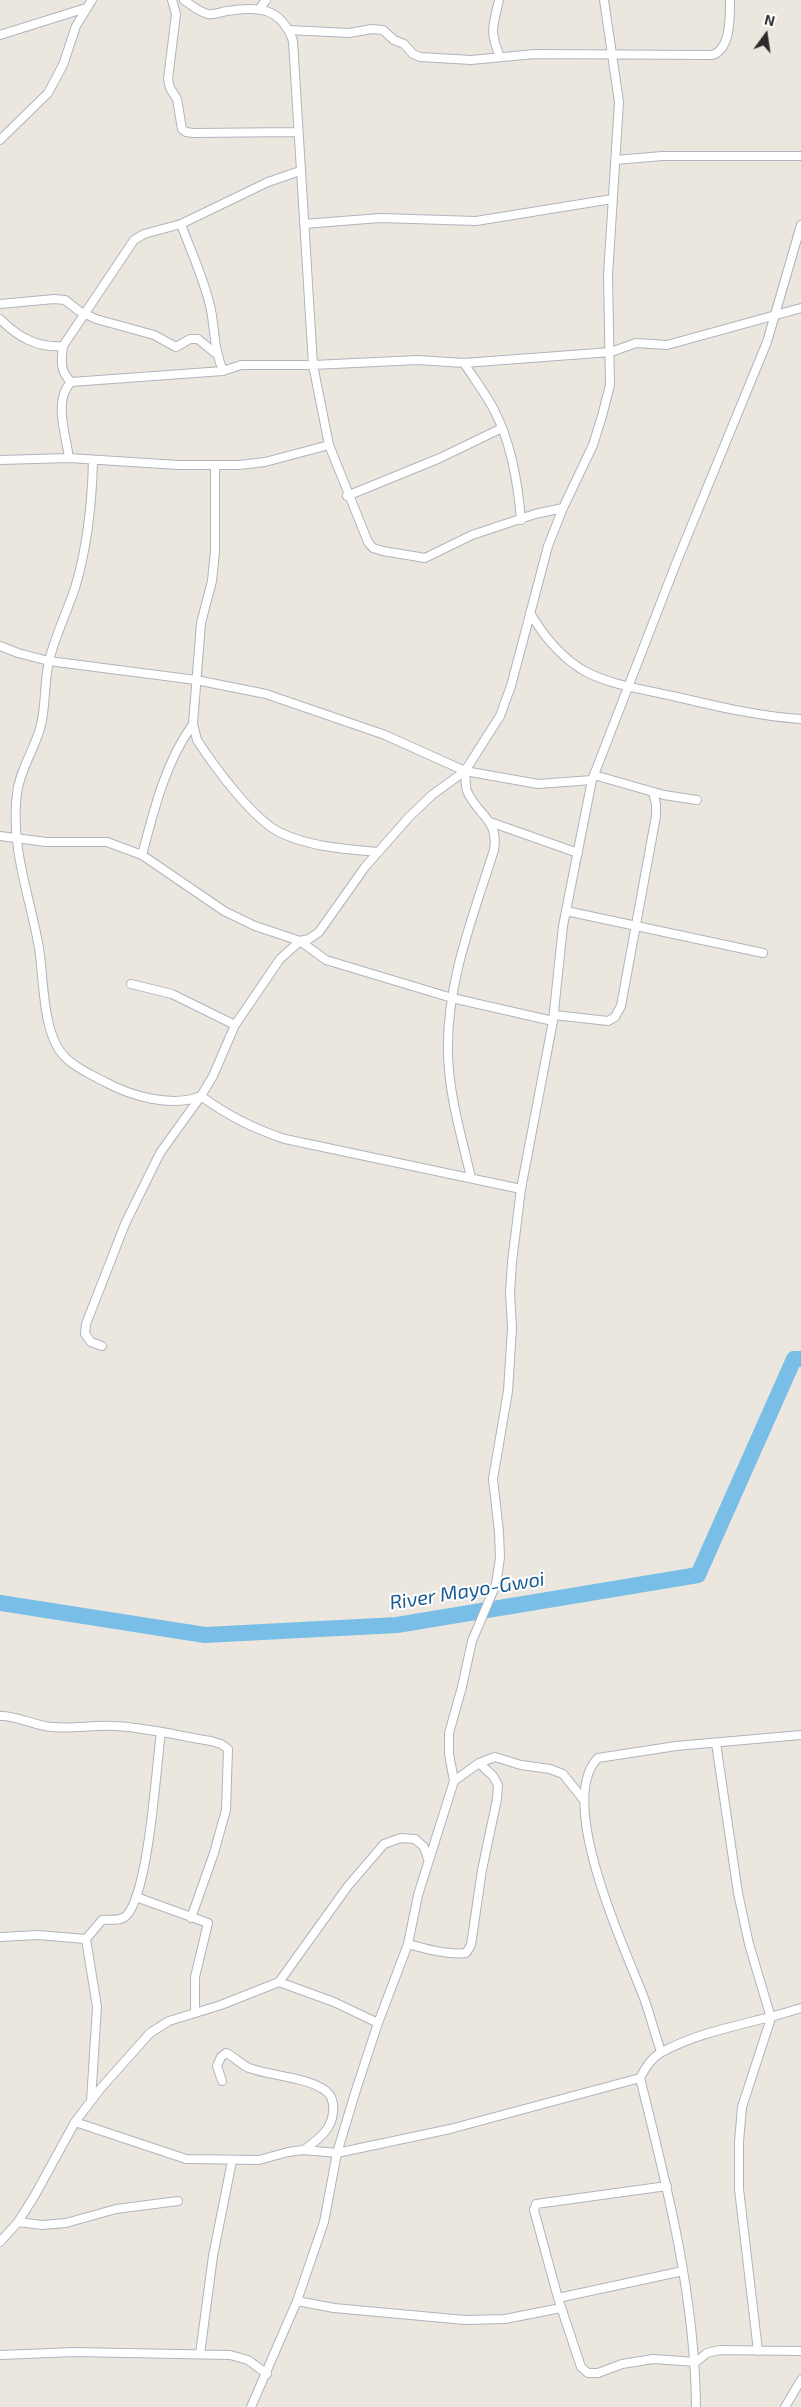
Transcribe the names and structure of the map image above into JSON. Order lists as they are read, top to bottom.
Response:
{
  "water": ["River Mayo-Gwoi"],
  "north": "top"
}
